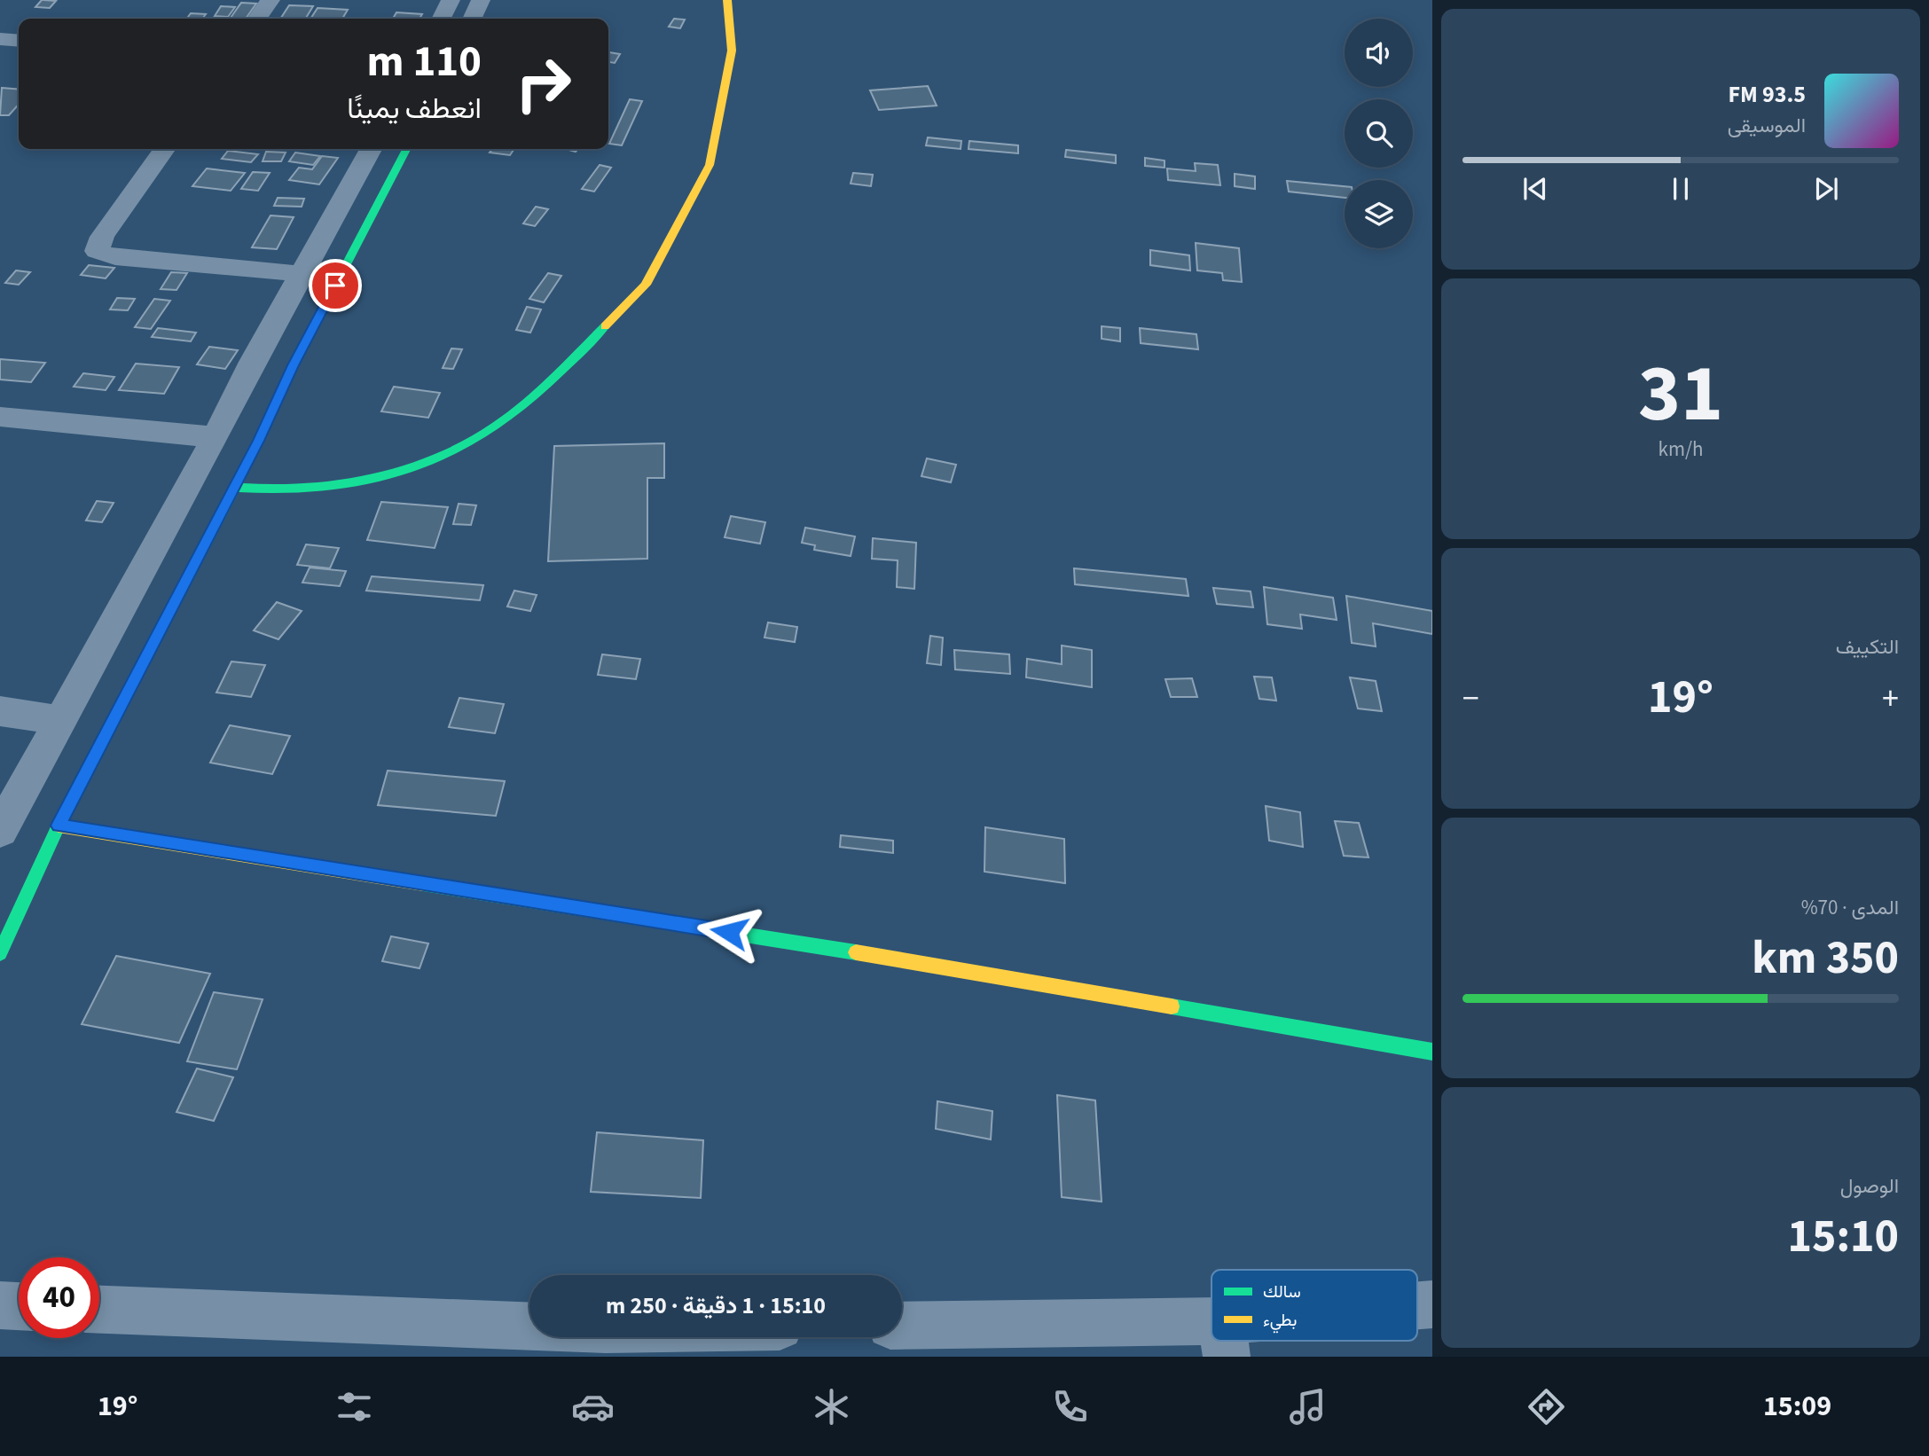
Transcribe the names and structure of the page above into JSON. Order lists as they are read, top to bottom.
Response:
{
  "legend": ["سالك", "بطيء"],
  "page": {
    "turn": ["110 m", "انعطف يمينًا"],
    "song": ["93.5 FM", "الموسيقى"],
    "tile": [
      ["31", "km/h"],
      "التكييف",
      ["المدى · 70%", "350 km"],
      ["الوصول", "15:10"]
    ],
    "heat": ["−", "19°", "+"],
    "limit": "40",
    "trip": "15:10 · 1 دقيقة · 250 m",
    "tabs": ["15:09", "19°"]
  }
}
